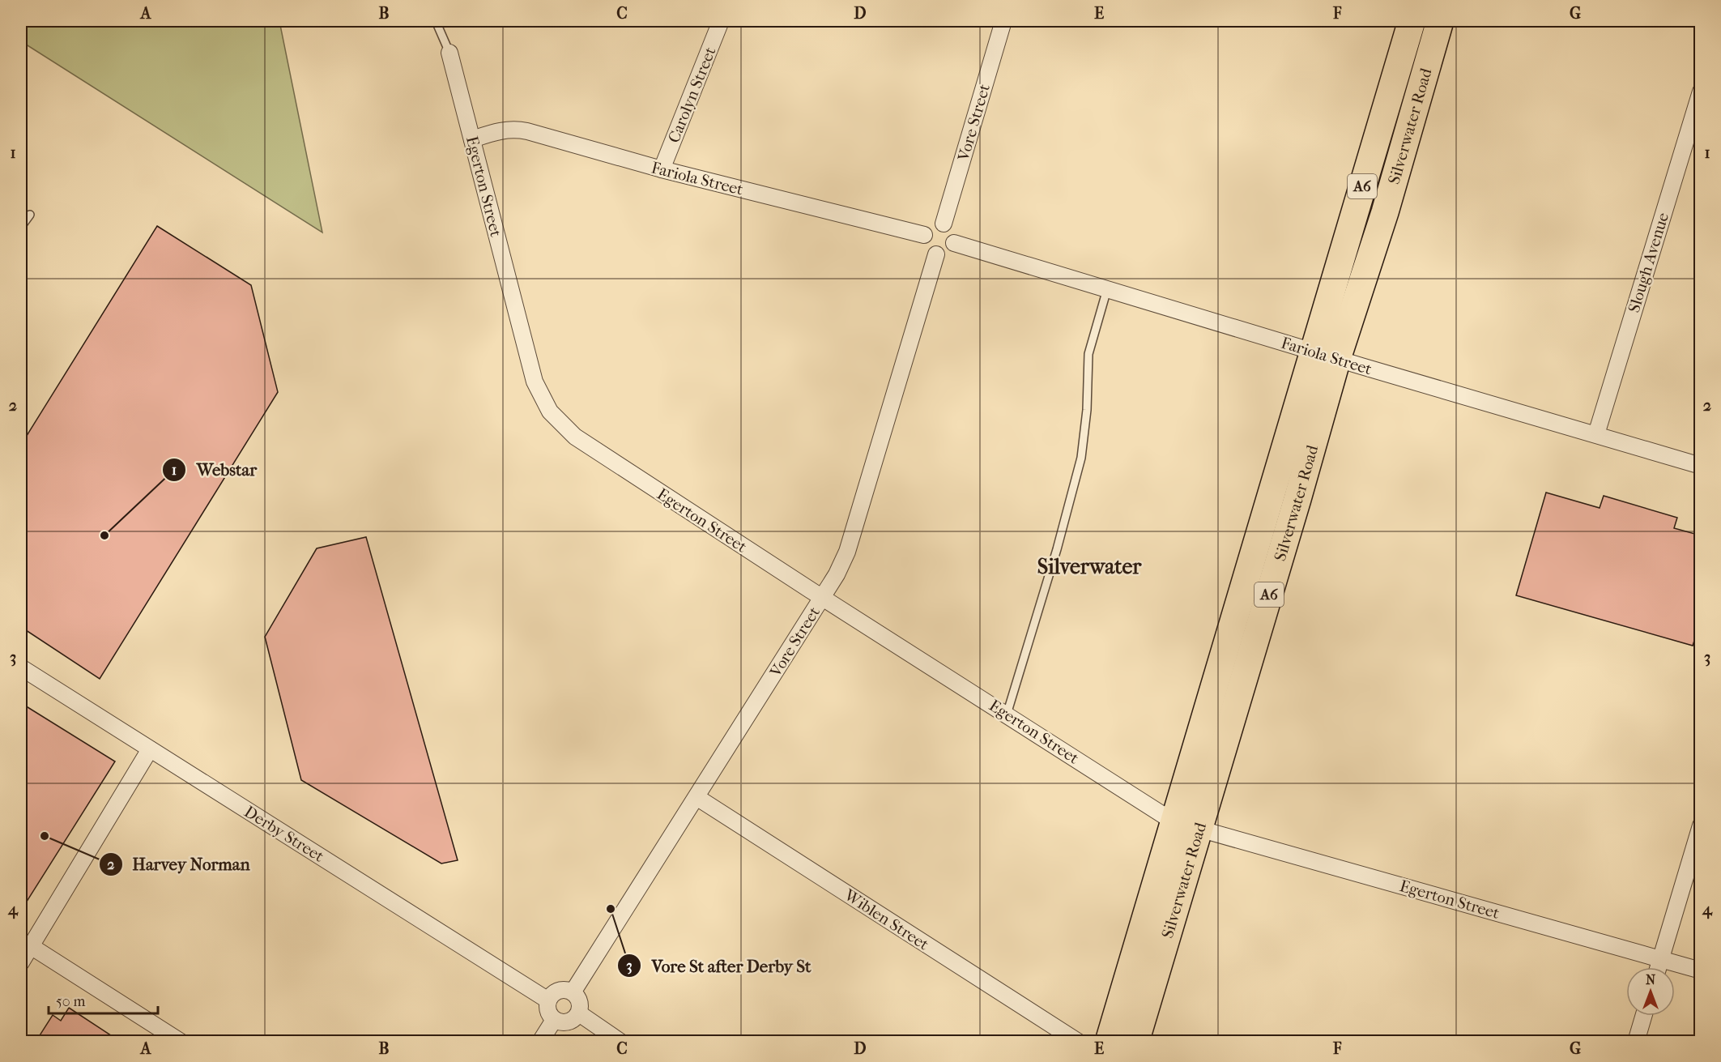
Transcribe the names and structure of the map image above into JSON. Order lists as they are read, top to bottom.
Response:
{
  "streets": {
    "highway": ["Silverwater Road", "A6"],
    "street": [
      "Carolyn Street",
      "Vore Street",
      "Fariola Street",
      "Egerton Street",
      "Slough Avenue",
      "Derby Street",
      "Wiblen Street"
    ]
  },
  "crossings": [
    ["Carolyn Street", "Fariola Street"],
    ["Vore Street", "Fariola Street"],
    ["Vore Street", "Egerton Street"],
    ["Vore Street", "Derby Street"],
    ["Vore Street", "Wiblen Street"],
    ["Silverwater Road", "Fariola Street"],
    ["Silverwater Road", "Egerton Street"],
    ["Fariola Street", "Egerton Street"],
    ["Fariola Street", "Slough Avenue"]
  ],
  "districts": ["Silverwater"],
  "places": ["Webstar", "Harvey Norman", "Vore St after Derby St"],
  "scale_bar": "50 m",
  "north": "top",
  "grid": {
    "columns": [
      "A",
      "B",
      "C",
      "D",
      "E",
      "F",
      "G"
    ],
    "rows": [
      "1",
      "2",
      "3",
      "4"
    ]
  }
}
